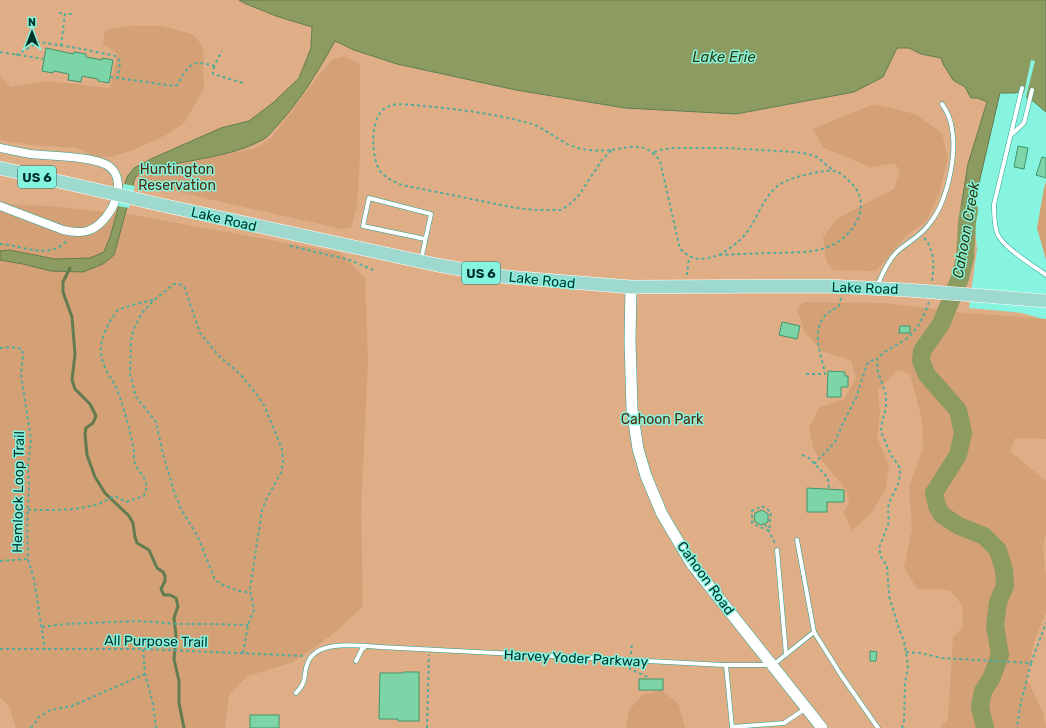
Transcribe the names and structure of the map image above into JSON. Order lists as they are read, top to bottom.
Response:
{
  "streets": {
    "main road": ["US 6", "Lake Road"],
    "street": ["Cahoon Road"],
    "lane": ["Harvey Yoder Parkway"],
    "path": ["Hemlock Loop Trail", "All Purpose Trail"]
  },
  "crossings": [
    ["Lake Road", "Cahoon Road"],
    ["Cahoon Road", "Harvey Yoder Parkway"],
    ["All Purpose Trail", "Harvey Yoder Parkway"]
  ],
  "water": ["Lake Erie", "Cahoon Creek"],
  "parks": ["Huntington Reservation", "Cahoon Park"],
  "north": "top"
}
